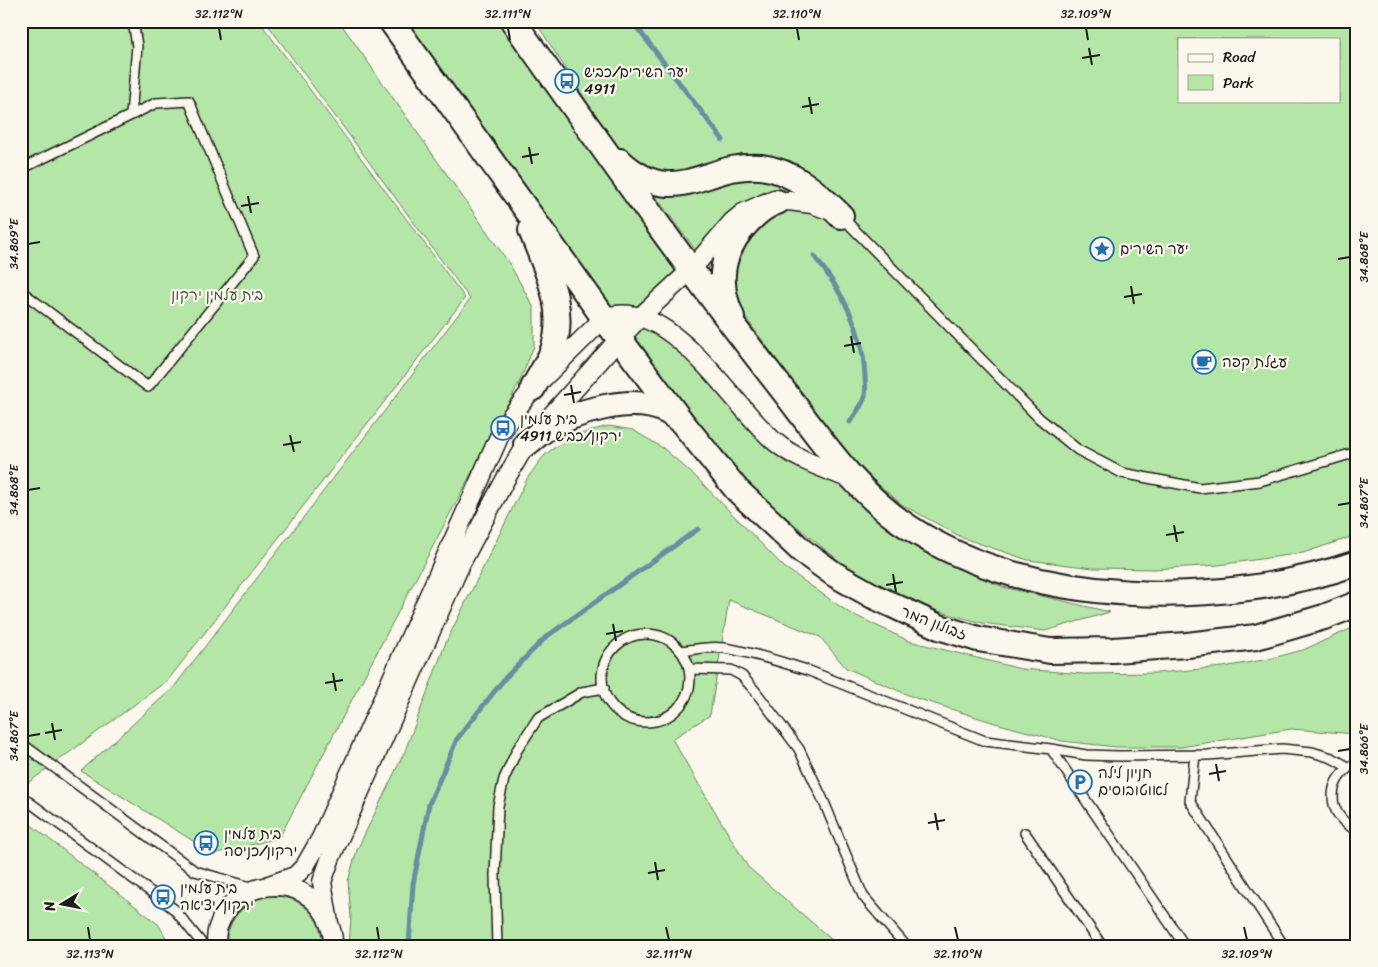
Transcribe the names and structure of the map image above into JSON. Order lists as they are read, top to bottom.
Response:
{
  "streets": {
    "main road": ["זבולון המר"]
  },
  "parks": ["בית עלמין ירקון"],
  "places": {
    "bus stop": [
      "יער השירים/כביש 4911",
      "בית עלמין ירקון/כביש 4911",
      "בית עלמין ירקון/כניסה",
      "בית עלמין ירקון/יציאה"
    ],
    "place": ["יער השירים"],
    "cafe": ["עגלת קפה"],
    "parking": ["חניון לילה לאוטובוסים"]
  },
  "legend": ["Road", "Park"],
  "north": "left",
  "coordinates": [
    "32.112°N",
    "32.111°N",
    "32.110°N",
    "32.109°N",
    "34.869°E",
    "34.868°E",
    "34.867°E",
    "34.866°E",
    "32.113°N"
  ]
}
